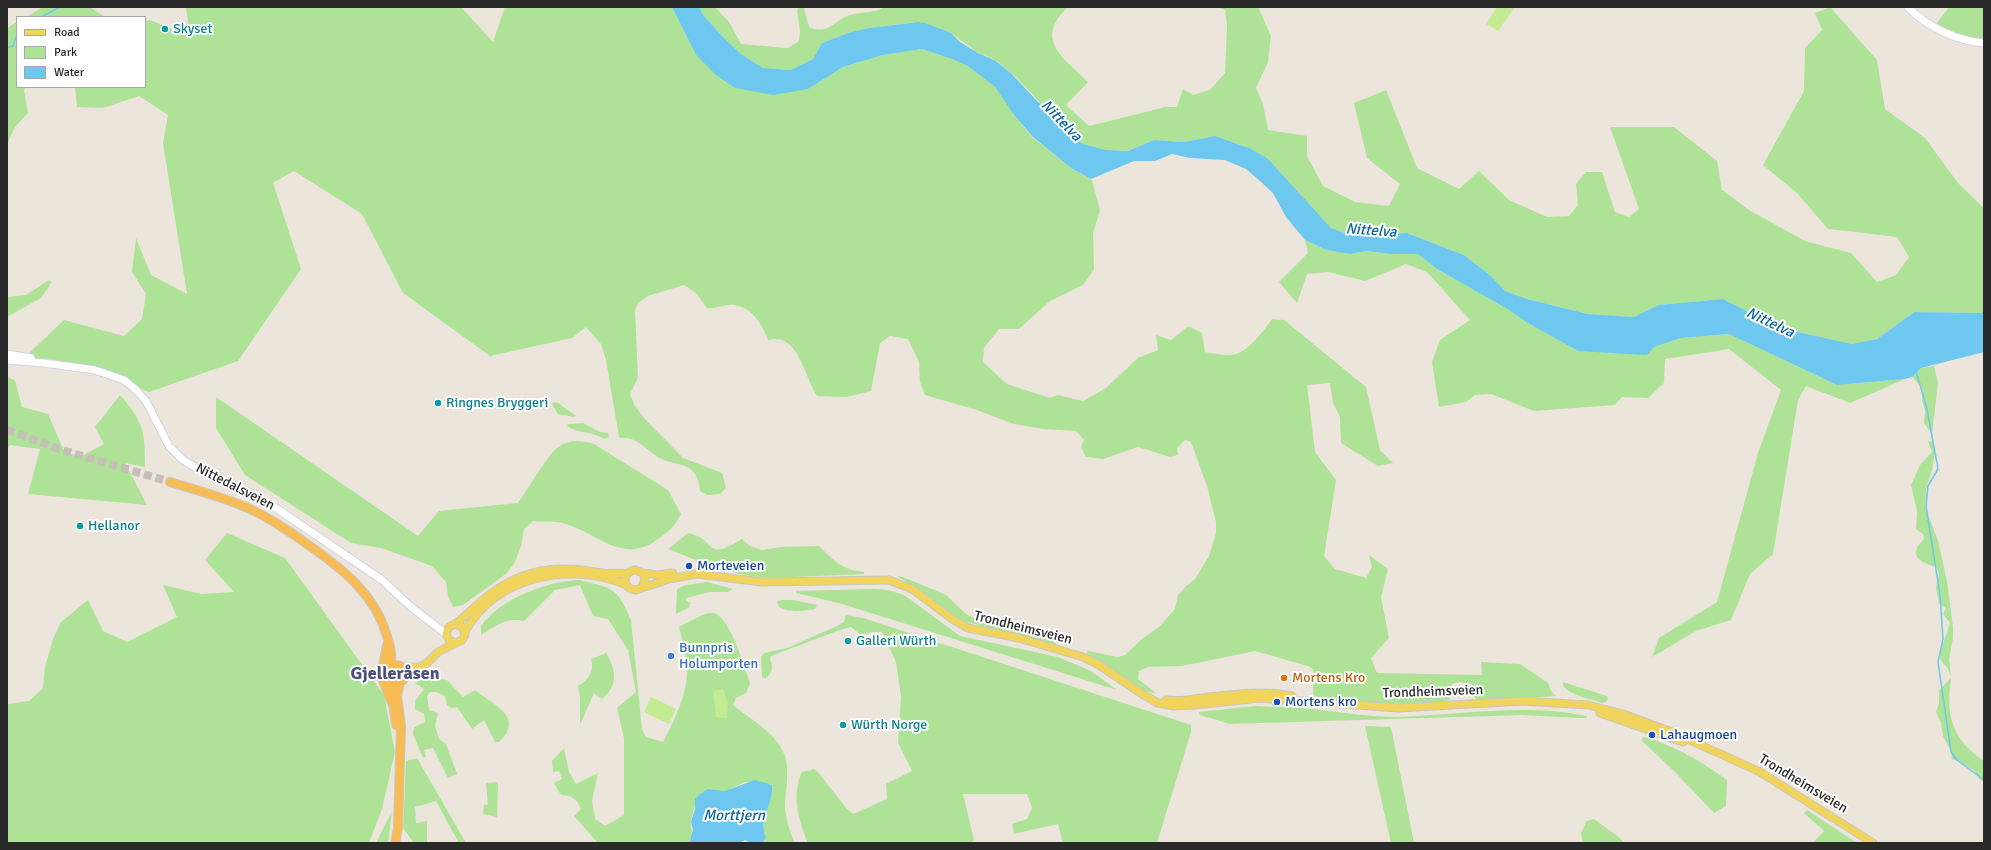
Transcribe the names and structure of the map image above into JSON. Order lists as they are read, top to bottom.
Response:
{
  "streets": {
    "main road": ["Nittedalsveien", "Trondheimsveien"]
  },
  "districts": ["Gjelleråsen"],
  "water": ["Nittelva", "Morttjern"],
  "places": [
    "Skyset",
    "Ringnes Bryggeri",
    "Hellanor",
    "Morteveien",
    "Galleri Würth",
    "Bunnpris Holumporten",
    "Mortens Kro",
    "Mortens kro",
    "Würth Norge",
    "Lahaugmoen"
  ],
  "legend": ["Road", "Park", "Water"]
}
